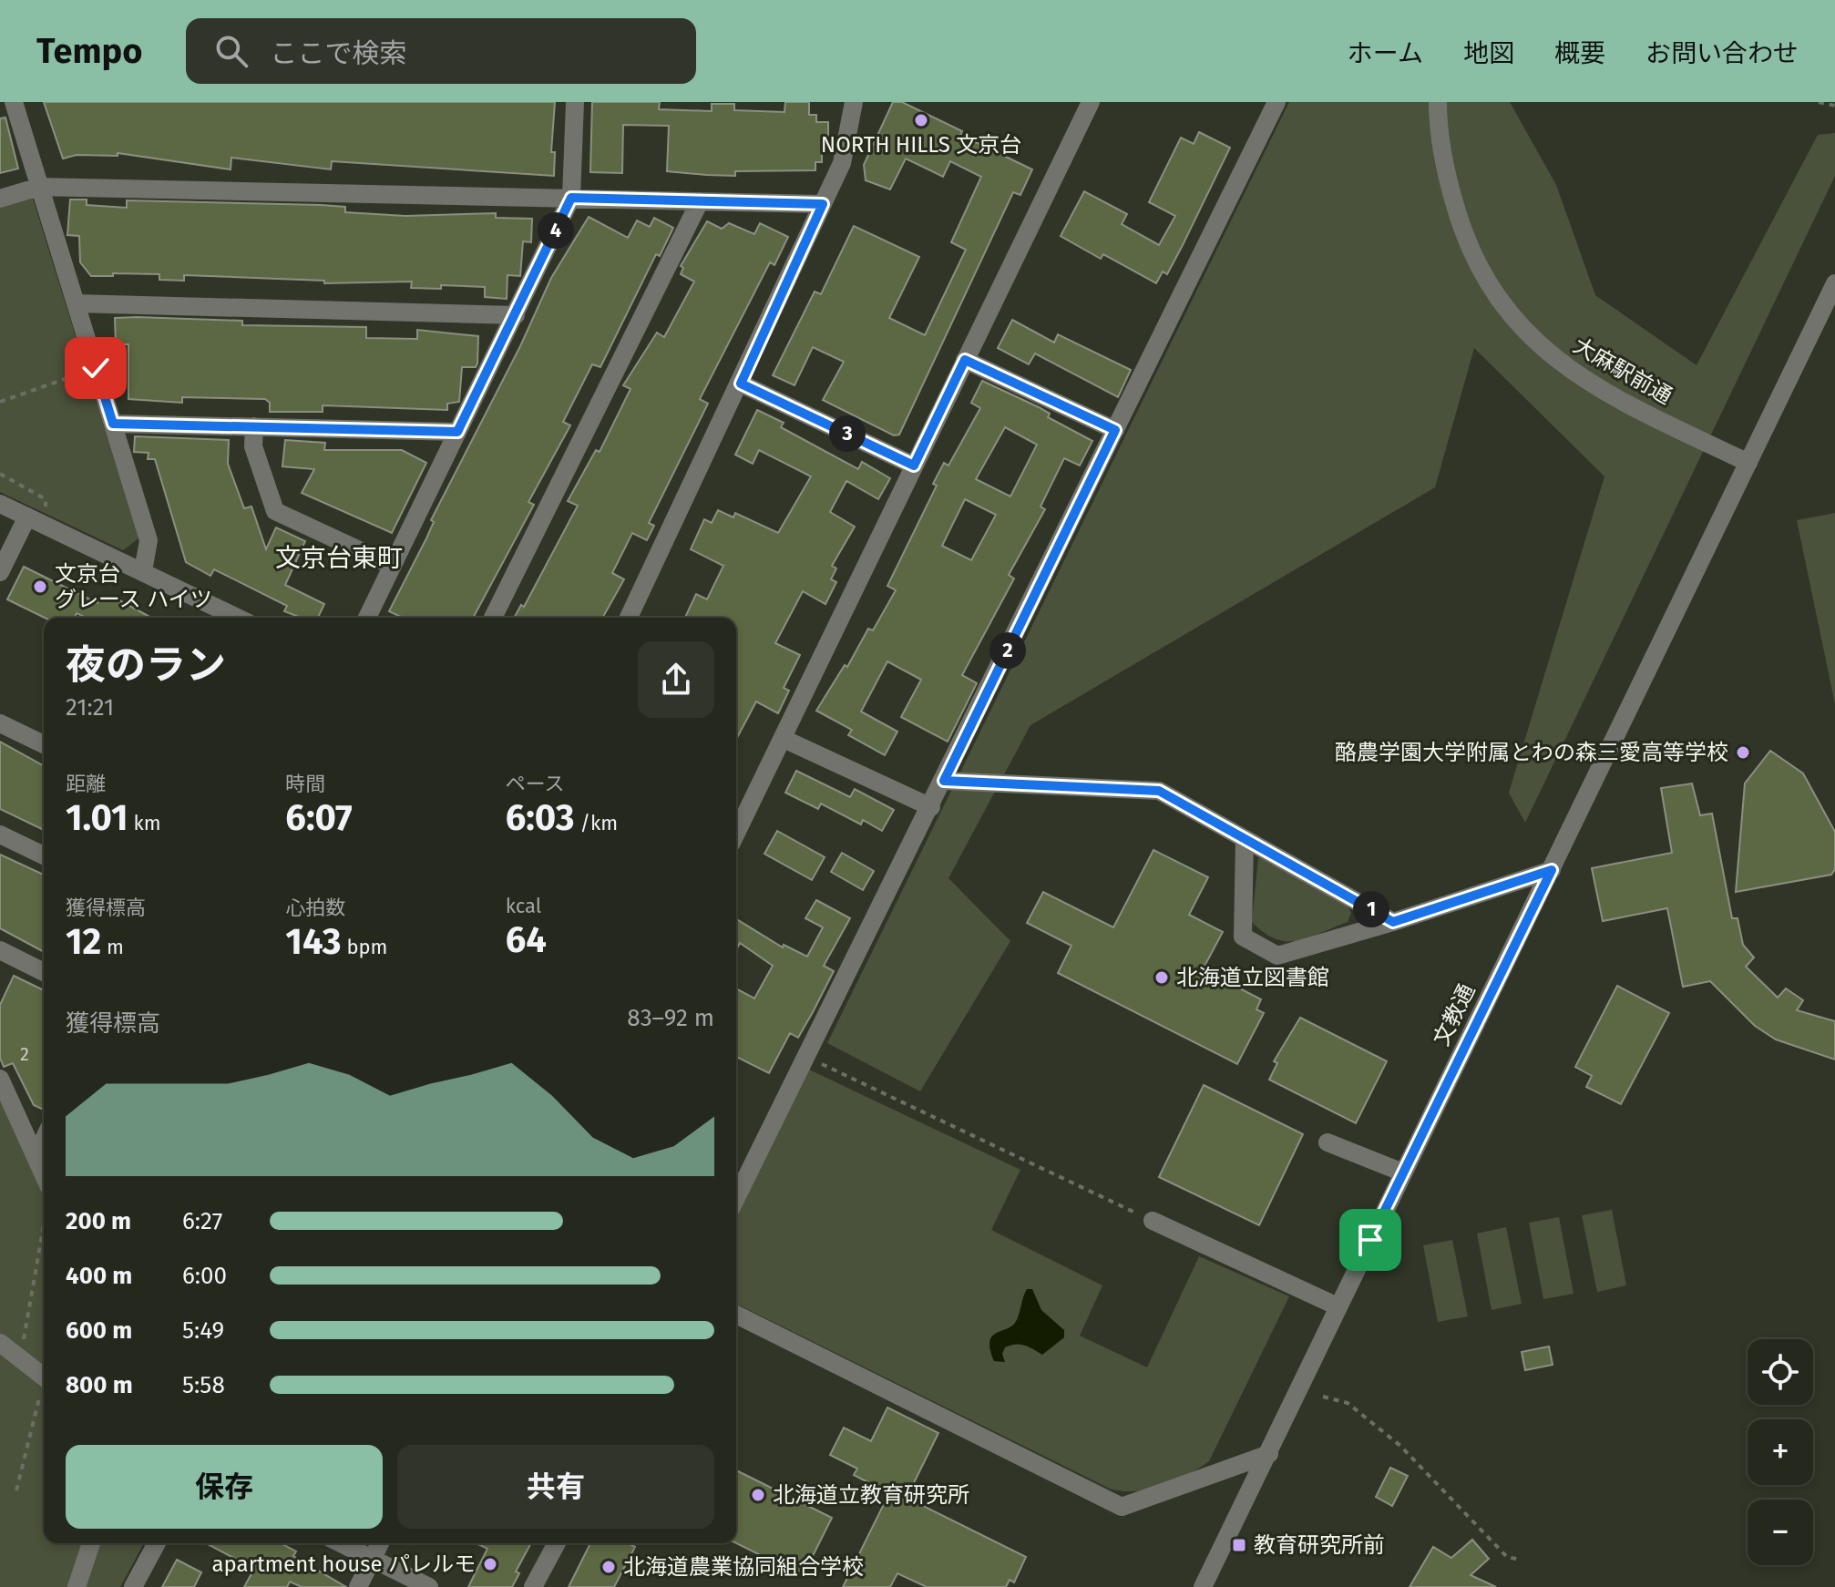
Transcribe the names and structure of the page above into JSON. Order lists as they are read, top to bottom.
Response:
{
  "streets": {
    "street": ["大麻駅前通", "文教通"]
  },
  "crossings": [
    ["大麻駅前通", "文教通"]
  ],
  "districts": ["文京台東町"],
  "places": {
    "other": [
      "NORTH HILLS 文京台",
      "文京台 グレース ハイツ",
      "酪農学園大学附属とわの森三愛高等学校",
      "北海道立図書館",
      "北海道立教育研究所",
      "apartment house パレルモ",
      "北海道農業協同組合学校"
    ],
    "transit": ["教育研究所前"]
  },
  "house_numbers": ["2"],
  "page": {
    "header": "Tempo",
    "search": "ここで検索",
    "nav": [
      "ホーム",
      "地図",
      "概要",
      "お問い合わせ"
    ],
    "pins": [
      "4",
      "3",
      "2",
      "1"
    ],
    "heading": ["夜のラン", "21:21"],
    "stats": [
      ["距離", "1.01 km"],
      ["時間", "6:07"],
      ["ペース", "6:03 /km"],
      ["獲得標高", "12 m"],
      ["心拍数", "143 bpm"],
      ["kcal", "64"]
    ],
    "chart": ["獲得標高", "83–92 m"],
    "list": [
      {
        "name": "200 m",
        "note": "6:27"
      },
      {
        "name": "400 m",
        "note": "6:00"
      },
      {
        "name": "600 m",
        "note": "5:49"
      },
      {
        "name": "800 m",
        "note": "5:58"
      }
    ],
    "map_buttons": ["+", "−"],
    "buttons": ["保存", "共有"]
  }
}
